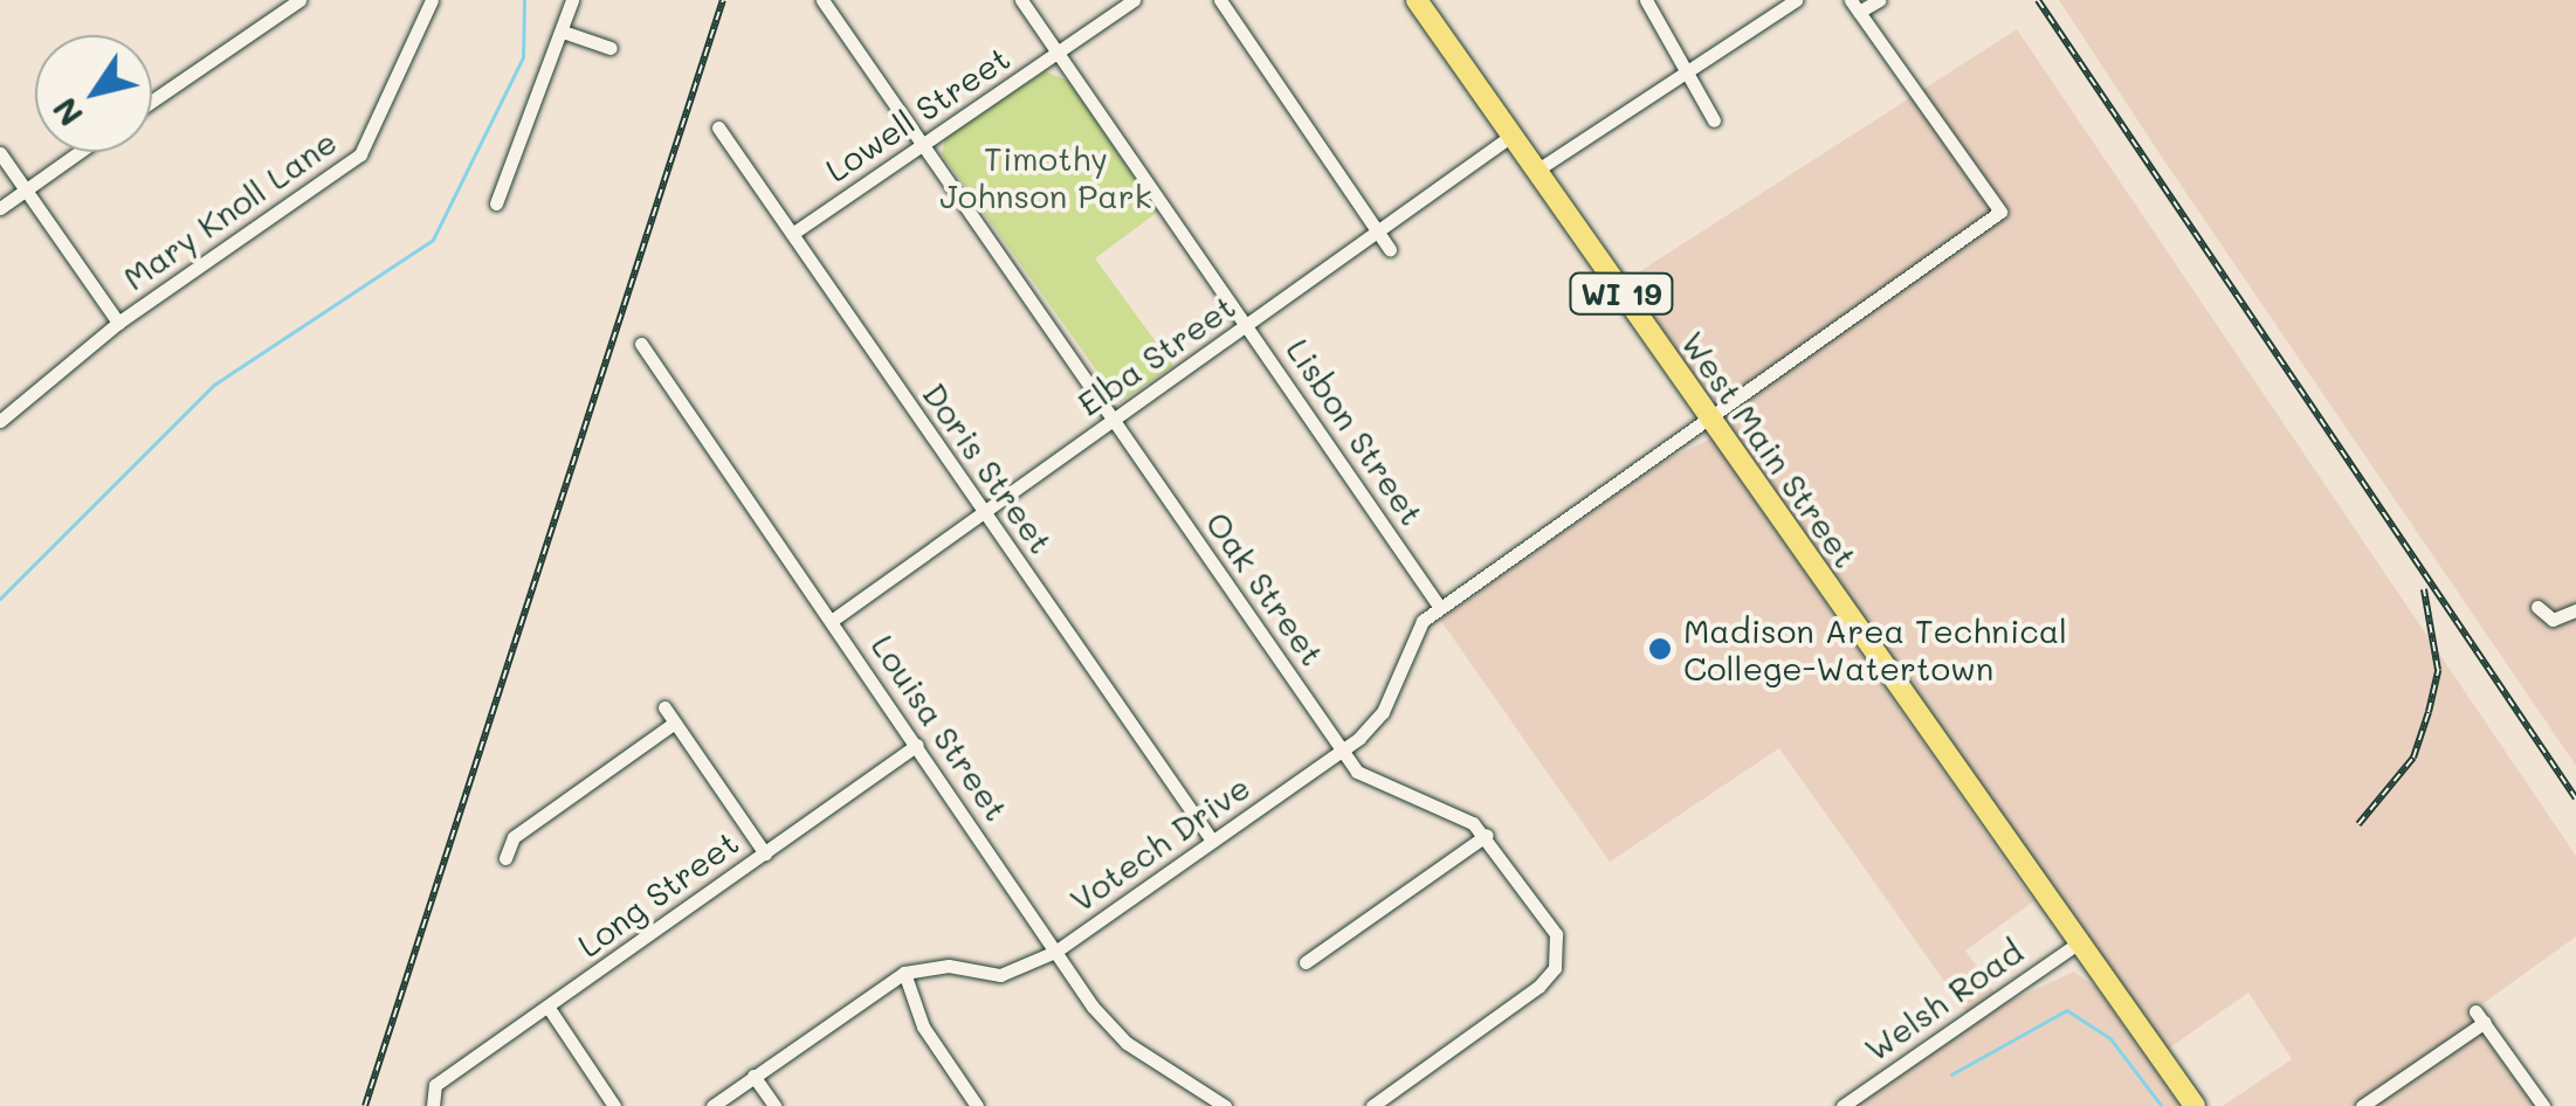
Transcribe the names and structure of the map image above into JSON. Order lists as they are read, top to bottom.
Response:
{
  "streets": {
    "main road": ["WI 19", "West Main Street"],
    "street": [
      "Lowell Street",
      "Mary Knoll Lane",
      "Elba Street",
      "Lisbon Street",
      "Doris Street",
      "Oak Street",
      "Louisa Street",
      "Votech Drive",
      "Long Street",
      "Welsh Road"
    ]
  },
  "crossings": [
    ["Lowell Street", "Lisbon Street"],
    ["Lowell Street", "Doris Street"],
    ["Lowell Street", "Oak Street"],
    ["Elba Street", "Lisbon Street"],
    ["Elba Street", "West Main Street"],
    ["Elba Street", "Doris Street"],
    ["Elba Street", "Oak Street"],
    ["Elba Street", "Louisa Street"],
    ["Lisbon Street", "Votech Drive"],
    ["West Main Street", "Votech Drive"],
    ["West Main Street", "Welsh Road"],
    ["Doris Street", "Votech Drive"],
    ["Oak Street", "Votech Drive"],
    ["Louisa Street", "Votech Drive"],
    ["Louisa Street", "Long Street"]
  ],
  "parks": ["Timothy Johnson Park"],
  "places": ["Madison Area Technical College-Watertown"],
  "north": "bottom left"
}
